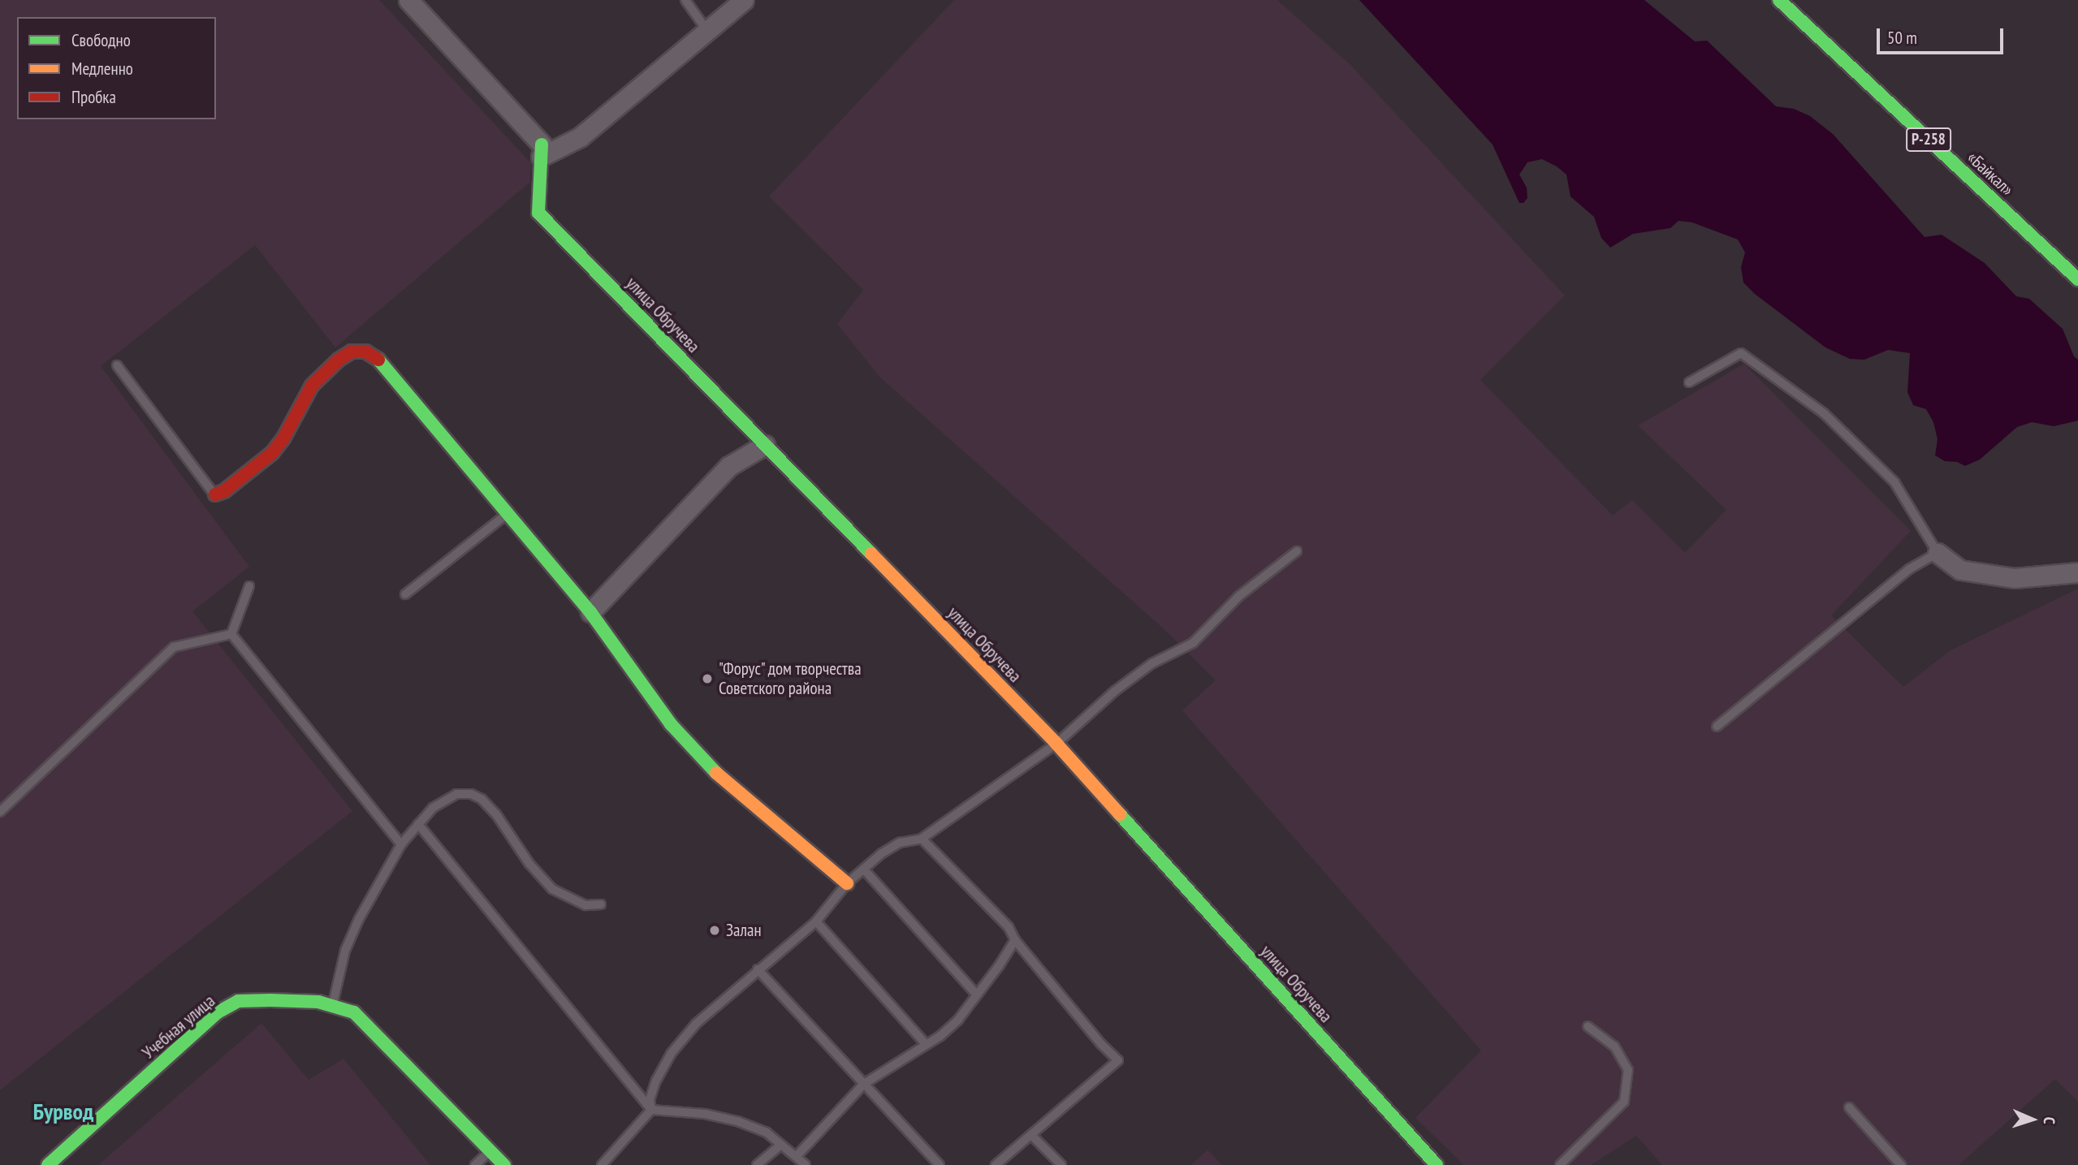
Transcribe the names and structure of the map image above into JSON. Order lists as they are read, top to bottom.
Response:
{
  "streets": {
    "main road": [
      "Р-258",
      "«Байкал»",
      "улица Обручева",
      "Учебная улица"
    ]
  },
  "districts": ["Бурвод"],
  "places": ["\"Форус\" дом творчества Советского района", "Залан"],
  "legend": ["Свободно", "Медленно", "Пробка"],
  "scale_bar": "50 m",
  "north": "right"
}
